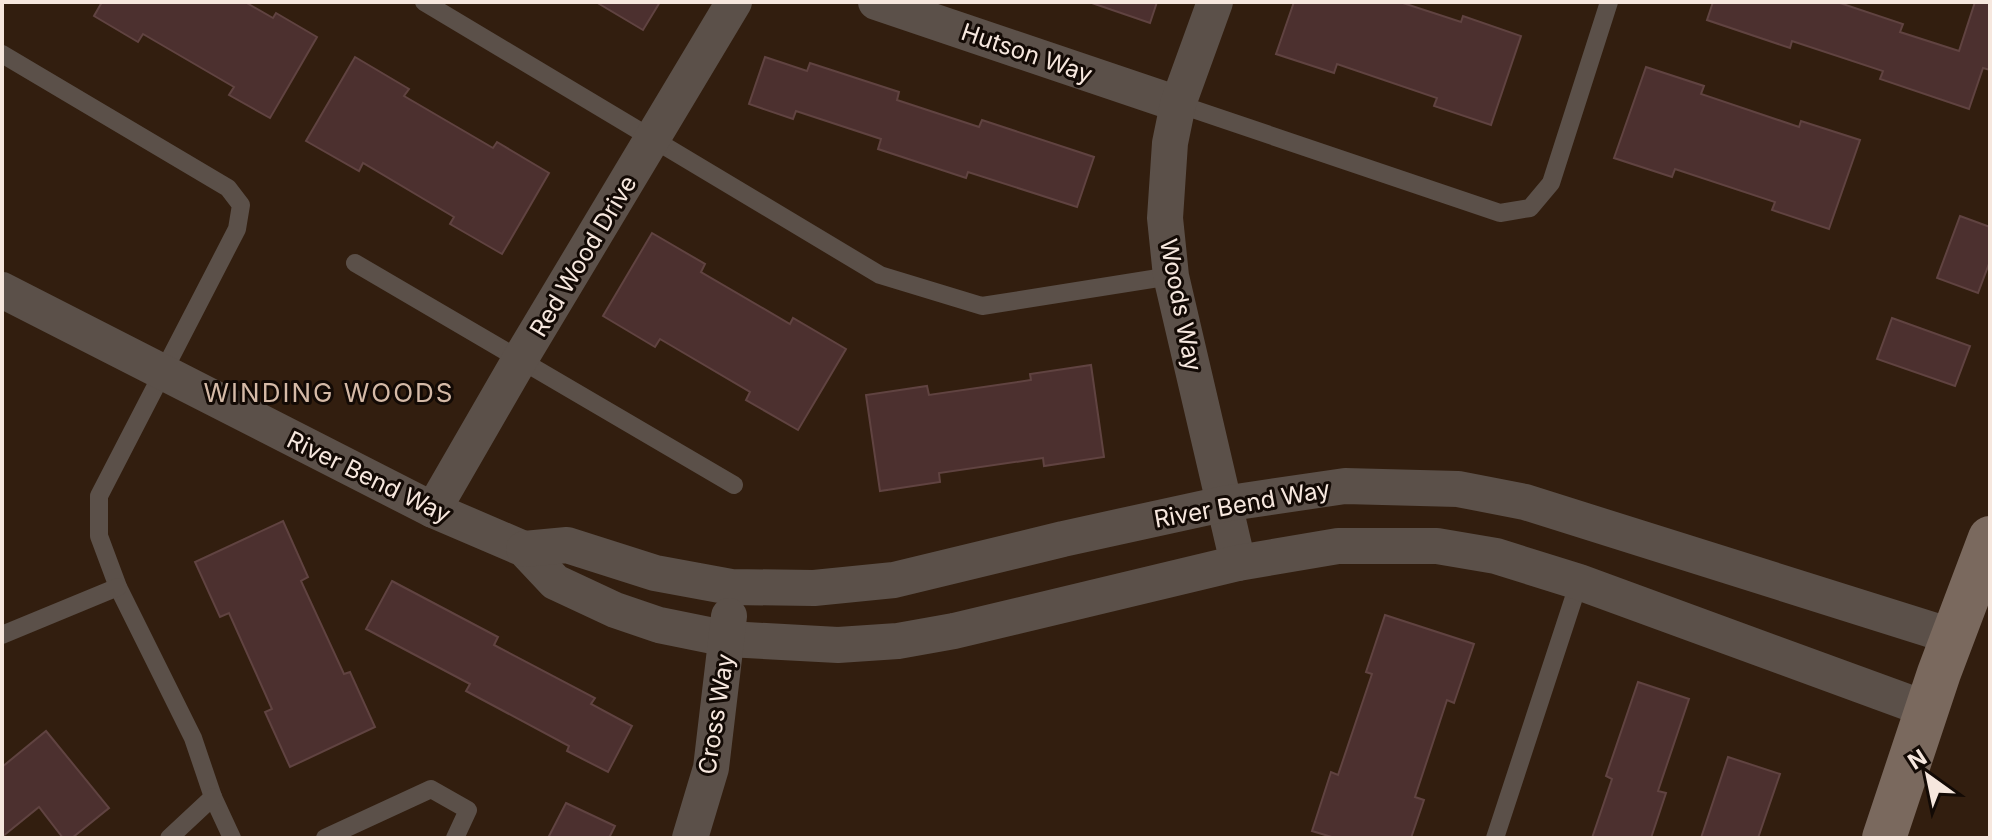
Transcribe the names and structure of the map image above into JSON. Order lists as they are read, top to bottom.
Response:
{
  "streets": {
    "street": [
      "Hutson Way",
      "Red Wood Drive",
      "Woods Way",
      "River Bend Way",
      "Cross Way"
    ]
  },
  "crossings": [
    ["Hutson Way", "Woods Way"],
    ["Red Wood Drive", "River Bend Way"],
    ["Woods Way", "River Bend Way"],
    ["River Bend Way", "Cross Way"]
  ],
  "districts": ["WINDING WOODS"],
  "north": "top left"
}
